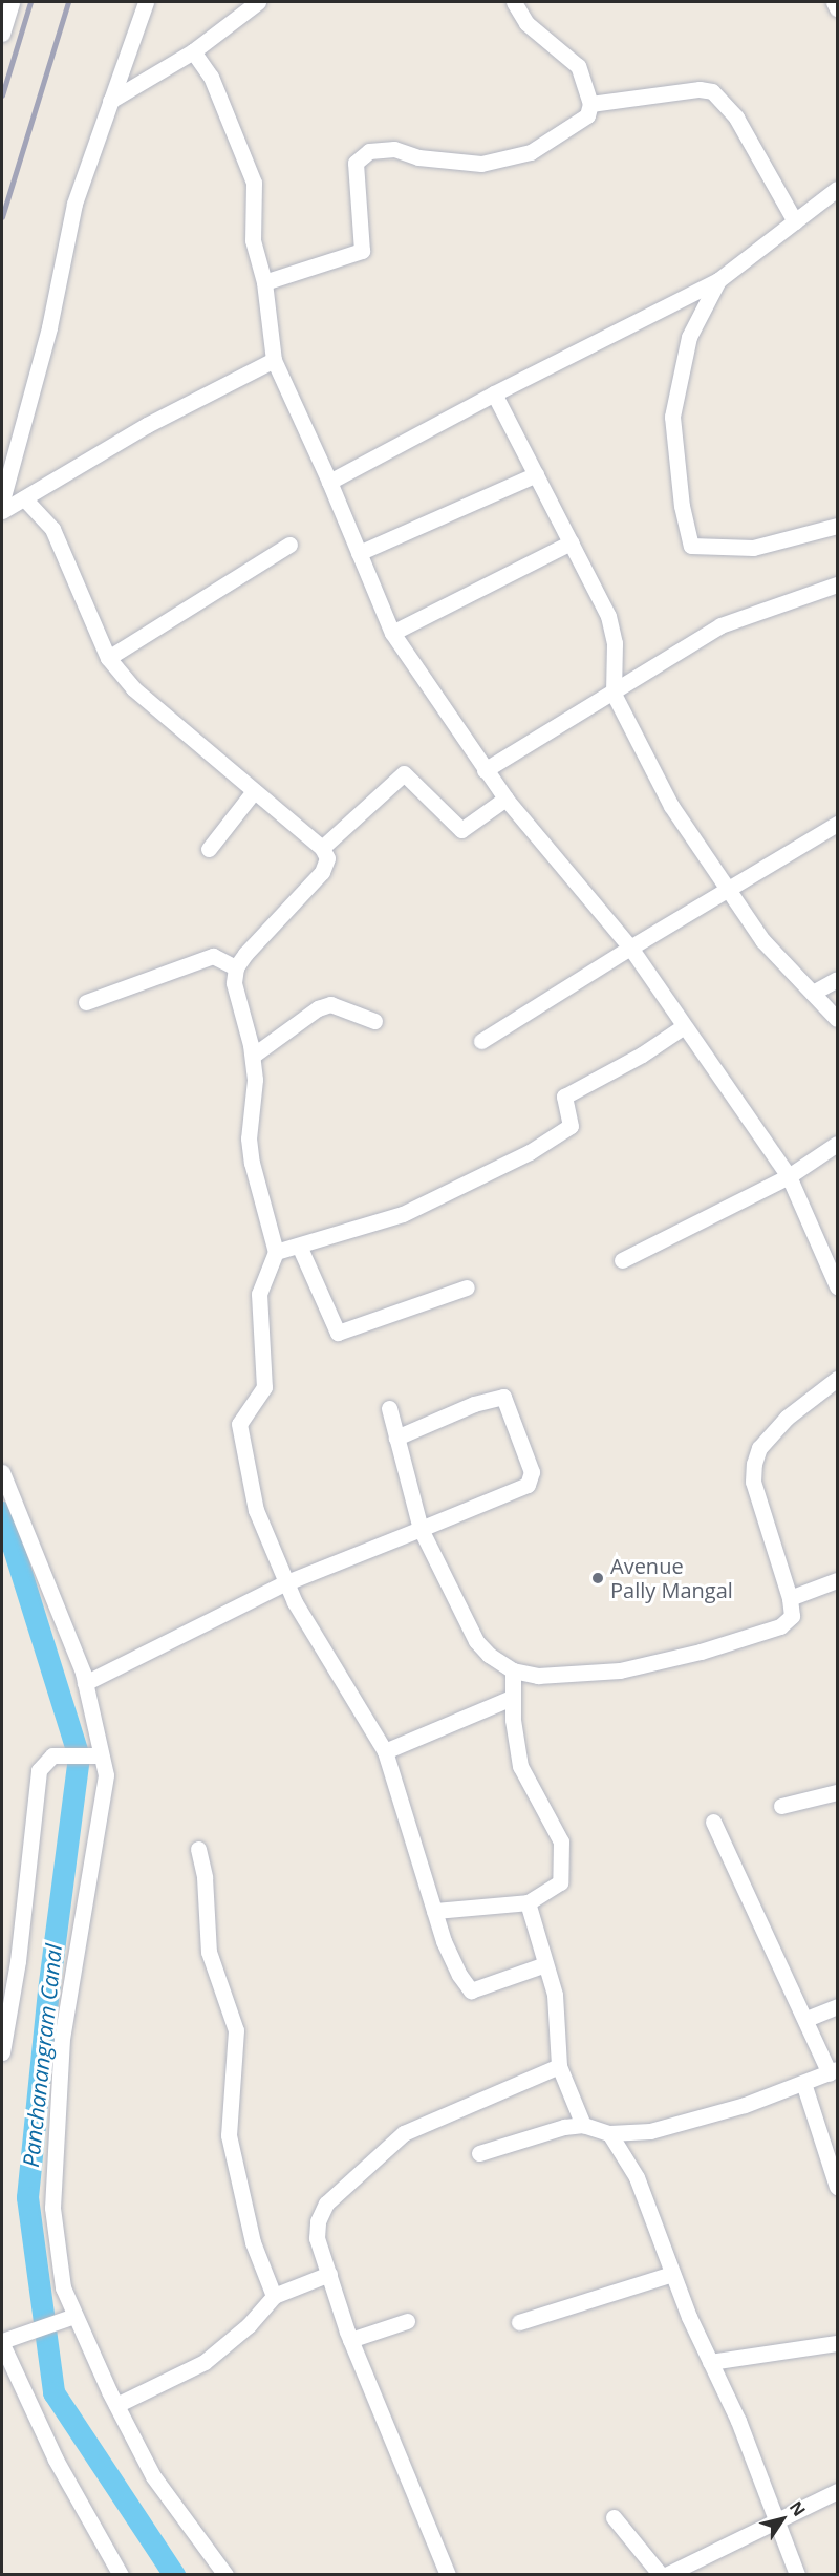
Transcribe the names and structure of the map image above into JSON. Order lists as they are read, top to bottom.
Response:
{
  "water": ["Panchanangram Canal"],
  "places": ["Avenue Pally Mangal"],
  "north": "top right"
}
